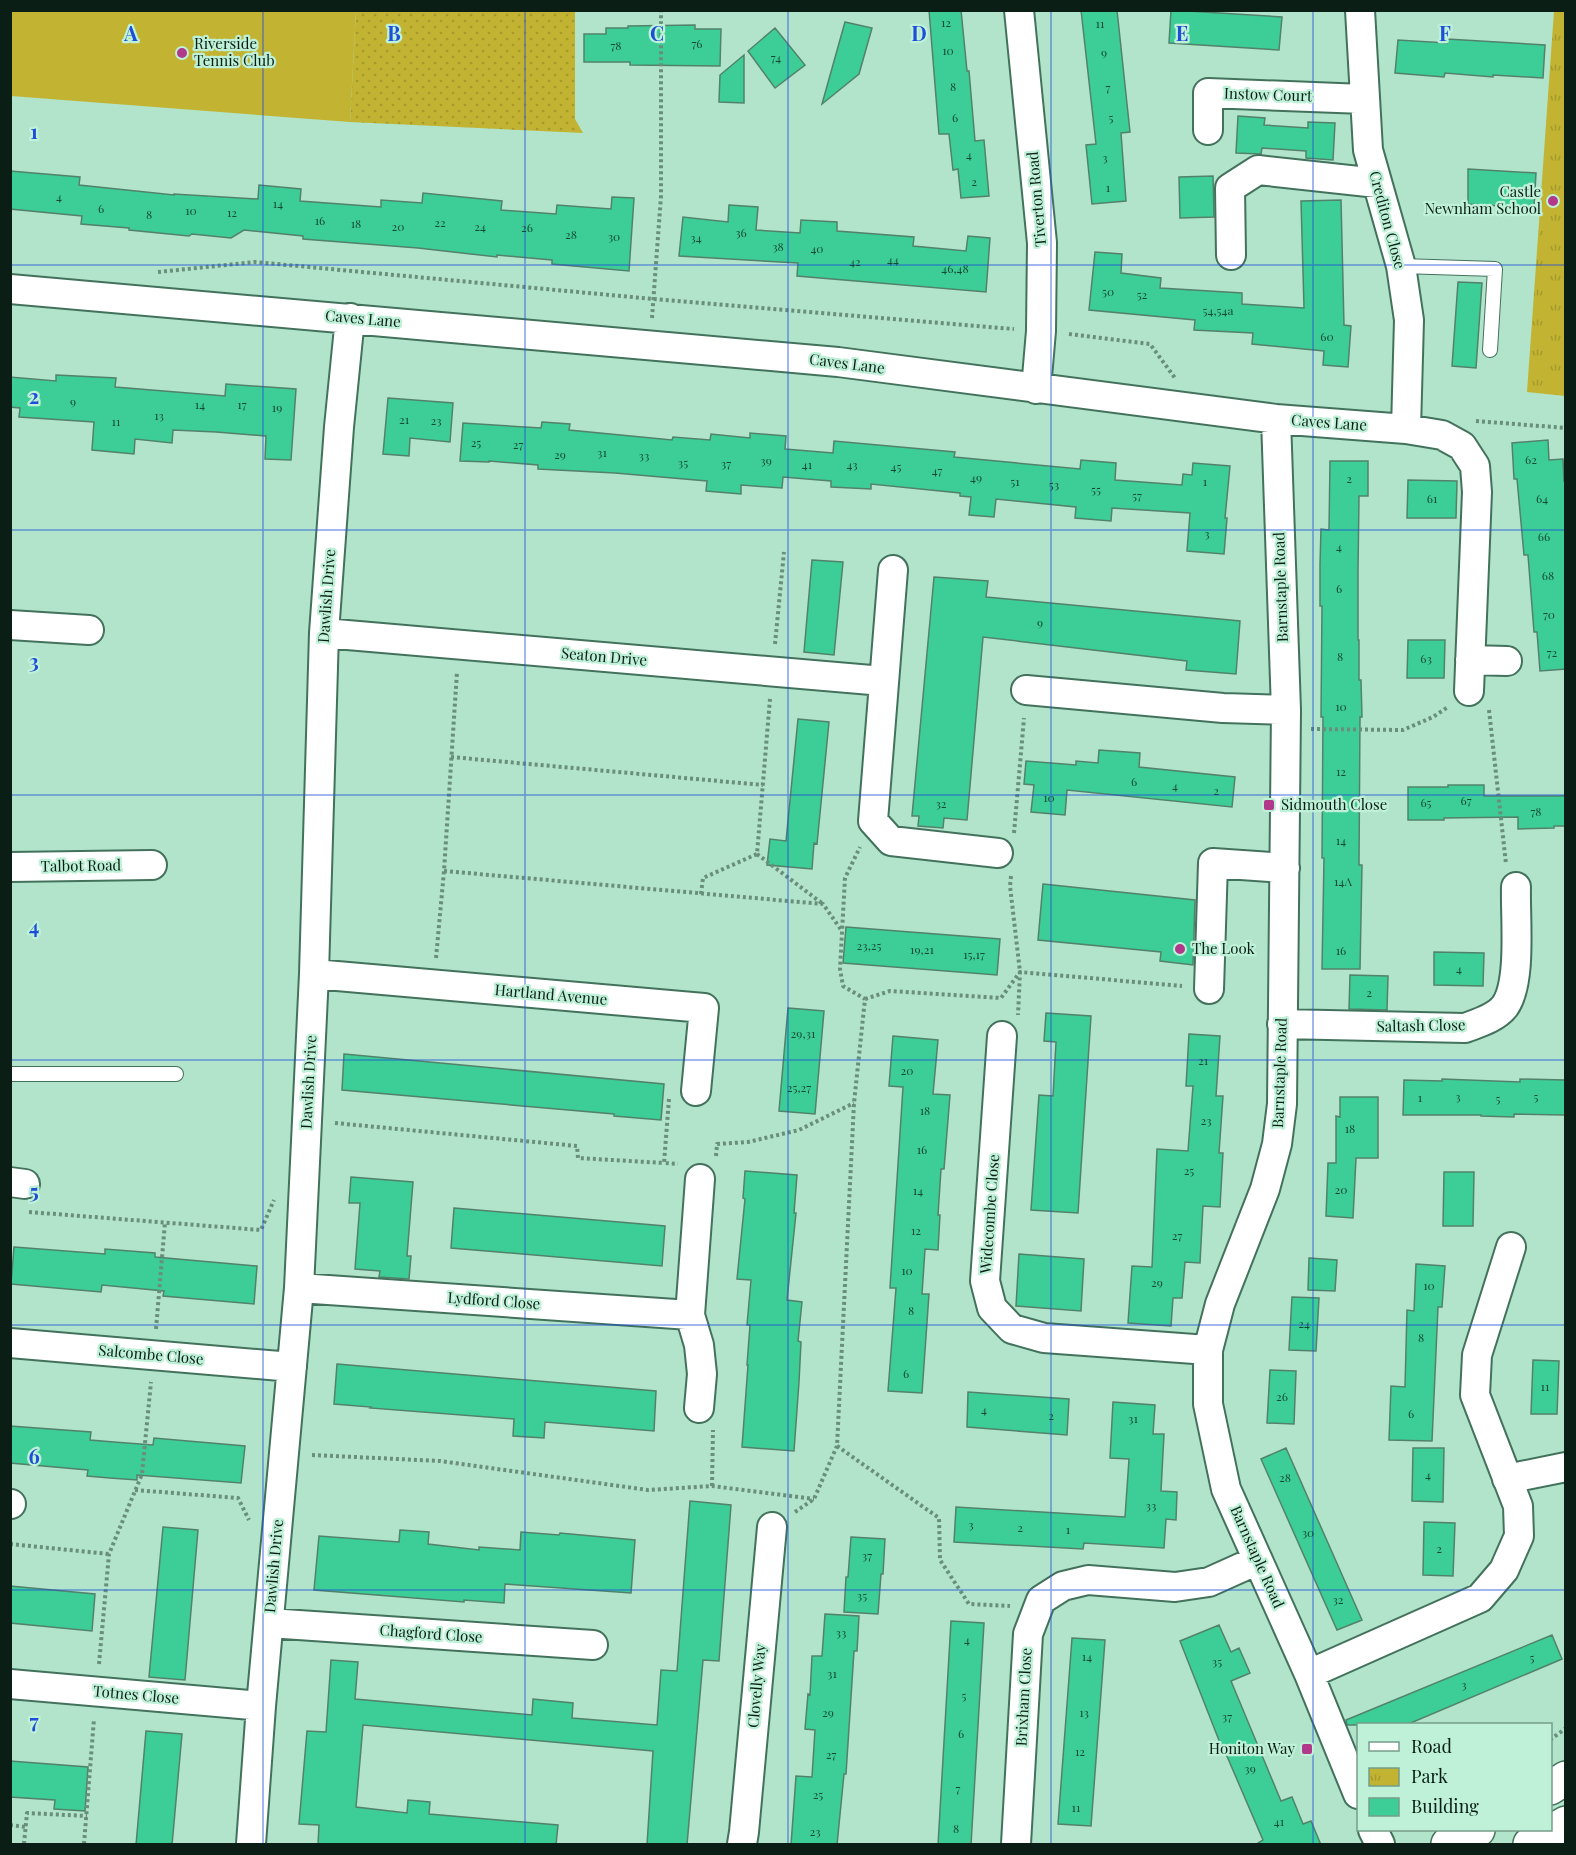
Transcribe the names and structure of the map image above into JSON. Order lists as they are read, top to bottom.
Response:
{
  "streets": {
    "street": [
      "Instow Court",
      "Tiverton Road",
      "Crediton Close",
      "Caves Lane",
      "Barnstaple Road",
      "Dawlish Drive",
      "Seaton Drive",
      "Talbot Road",
      "Hartland Avenue",
      "Saltash Close",
      "Widecombe Close",
      "Lydford Close",
      "Salcombe Close",
      "Chagford Close",
      "Clovelly Way",
      "Totnes Close",
      "Brixham Close"
    ]
  },
  "crossings": [
    ["Instow Court", "Crediton Close"],
    ["Tiverton Road", "Caves Lane"],
    ["Crediton Close", "Caves Lane"],
    ["Caves Lane", "Barnstaple Road"],
    ["Caves Lane", "Dawlish Drive"],
    ["Barnstaple Road", "Saltash Close"],
    ["Barnstaple Road", "Widecombe Close"],
    ["Barnstaple Road", "Brixham Close"],
    ["Dawlish Drive", "Seaton Drive"],
    ["Dawlish Drive", "Hartland Avenue"],
    ["Dawlish Drive", "Lydford Close"],
    ["Dawlish Drive", "Salcombe Close"],
    ["Dawlish Drive", "Chagford Close"],
    ["Dawlish Drive", "Totnes Close"]
  ],
  "places": {
    "other": ["Riverside Tennis Club", "Castle Newnham School", "The Look"],
    "transit": ["Sidmouth Close", "Honiton Way"]
  },
  "house_numbers": [
    "12",
    "11",
    "76",
    "78",
    "10",
    "9",
    "74",
    "8",
    "7",
    "6",
    "5",
    "4",
    "3",
    "2",
    "1",
    "4",
    "14",
    "6",
    "10",
    "12",
    "8",
    "16",
    "22",
    "18",
    "20",
    "24",
    "26",
    "36",
    "28",
    "30",
    "34",
    "38",
    "40",
    "44",
    "42",
    "46,48",
    "50",
    "52",
    "54,54a",
    "60",
    "9",
    "14",
    "17",
    "19",
    "13",
    "21",
    "23",
    "11",
    "25",
    "27",
    "31",
    "29",
    "33",
    "62",
    "39",
    "35",
    "37",
    "41",
    "43",
    "45",
    "47",
    "49",
    "2",
    "51",
    "1",
    "53",
    "55",
    "57",
    "61",
    "64",
    "3",
    "66",
    "4",
    "68",
    "6",
    "70",
    "9",
    "72",
    "8",
    "63",
    "10",
    "12",
    "6",
    "4",
    "2",
    "10",
    "67",
    "65",
    "32",
    "78",
    "14",
    "14A",
    "23,25",
    "19,21",
    "16",
    "15,17",
    "4",
    "2",
    "29,31",
    "21",
    "20",
    "25,27",
    "3",
    "5",
    "1",
    "5",
    "18",
    "23",
    "18",
    "16",
    "25",
    "20",
    "14",
    "12",
    "27",
    "10",
    "29",
    "10",
    "8",
    "24",
    "8",
    "6",
    "11",
    "26",
    "4",
    "6",
    "2",
    "31",
    "4",
    "28",
    "33",
    "3",
    "2",
    "1",
    "30",
    "2",
    "37",
    "35",
    "32",
    "33",
    "4",
    "14",
    "5",
    "35",
    "31",
    "3",
    "5",
    "29",
    "13",
    "37",
    "6",
    "12",
    "27",
    "39",
    "7",
    "25",
    "11",
    "41",
    "8",
    "23"
  ],
  "legend": ["Road", "Park", "Building"],
  "grid": {
    "columns": [
      "A",
      "B",
      "C",
      "D",
      "E",
      "F"
    ],
    "rows": [
      "1",
      "2",
      "3",
      "4",
      "5",
      "6",
      "7"
    ]
  }
}
